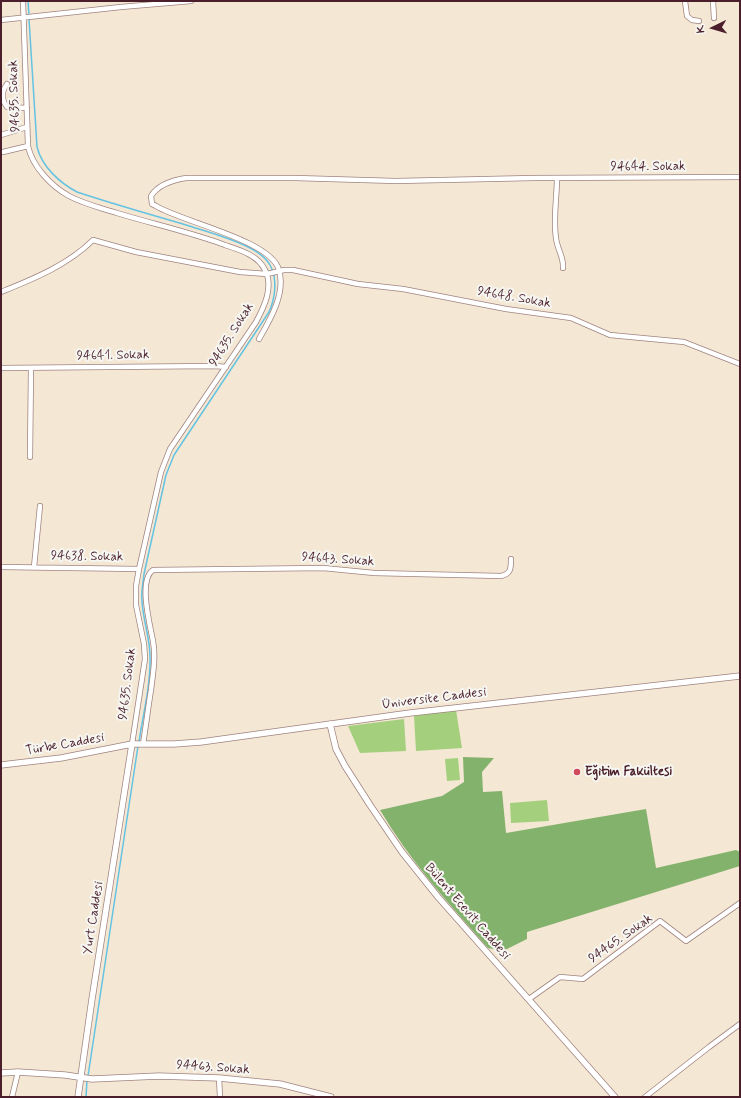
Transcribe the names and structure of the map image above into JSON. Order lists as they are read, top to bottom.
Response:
{
  "streets": {
    "street": [
      "94635. Sokak",
      "94644. Sokak",
      "94648. Sokak",
      "94641. Sokak",
      "94638. Sokak",
      "94643. Sokak",
      "Üniversite Caddesi",
      "Türbe Caddesi",
      "Bülent Ecevit Caddesi",
      "Yurt Caddesi",
      "94465. Sokak",
      "94463. Sokak"
    ]
  },
  "crossings": [
    ["94635. Sokak", "94648. Sokak"],
    ["94635. Sokak", "94641. Sokak"],
    ["94635. Sokak", "94638. Sokak"],
    ["94635. Sokak", "94643. Sokak"],
    ["94635. Sokak", "Üniversite Caddesi"],
    ["94635. Sokak", "Türbe Caddesi"],
    ["94635. Sokak", "Yurt Caddesi"],
    ["94644. Sokak", "94648. Sokak"],
    ["Üniversite Caddesi", "Türbe Caddesi"],
    ["Üniversite Caddesi", "Bülent Ecevit Caddesi"],
    ["Üniversite Caddesi", "Yurt Caddesi"],
    ["Türbe Caddesi", "Yurt Caddesi"],
    ["Bülent Ecevit Caddesi", "94465. Sokak"],
    ["Yurt Caddesi", "94463. Sokak"]
  ],
  "places": ["Eğitim Fakültesi"],
  "north": "left"
}
